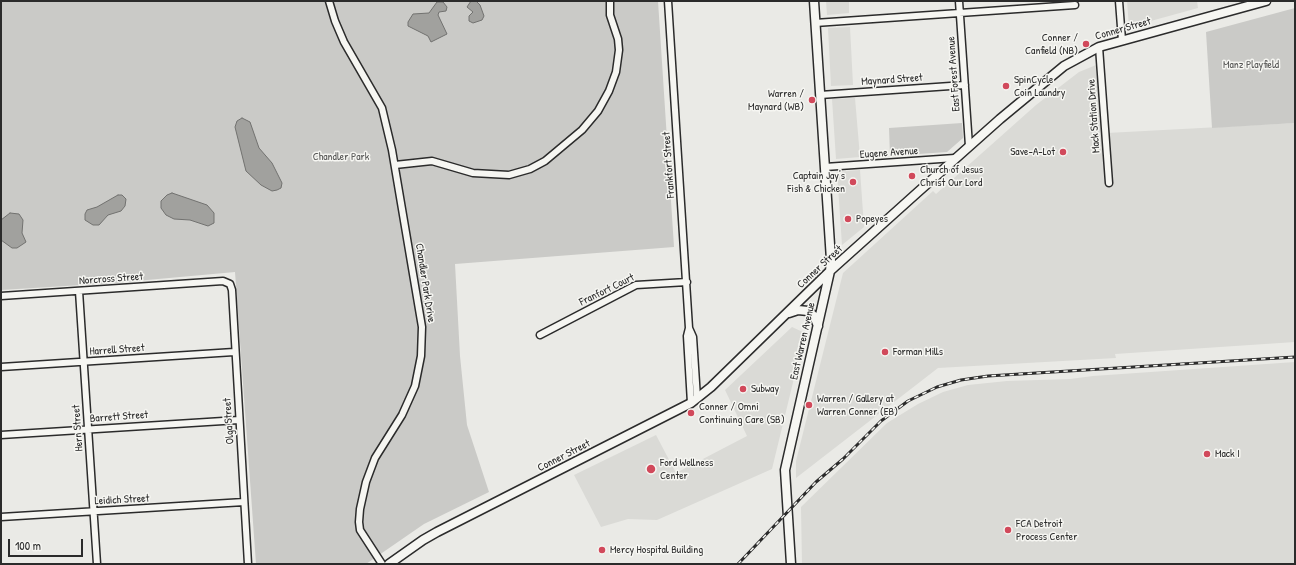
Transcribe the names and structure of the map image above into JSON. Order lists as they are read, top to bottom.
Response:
{
  "streets": {
    "main road": ["Conner Street", "East Warren Avenue"],
    "street": [
      "East Forest Avenue",
      "Maynard Street",
      "Mack Station Drive",
      "Eugene Avenue",
      "Frankfort Street",
      "Norcross Street",
      "Chandler Park Drive",
      "Franfort Court",
      "Harrell Street",
      "Barrett Street",
      "Olga Street",
      "Hern Street",
      "Leidich Street"
    ]
  },
  "crossings": [
    ["Conner Street", "East Forest Avenue"],
    ["Conner Street", "Mack Station Drive"],
    ["Conner Street", "Eugene Avenue"],
    ["Conner Street", "Frankfort Street"],
    ["Conner Street", "East Warren Avenue"],
    ["East Forest Avenue", "Maynard Street"],
    ["Maynard Street", "East Warren Avenue"],
    ["Eugene Avenue", "East Warren Avenue"],
    ["Frankfort Street", "Franfort Court"],
    ["Norcross Street", "Olga Street"],
    ["Norcross Street", "Hern Street"],
    ["Harrell Street", "Olga Street"],
    ["Harrell Street", "Hern Street"],
    ["Barrett Street", "Olga Street"],
    ["Barrett Street", "Hern Street"],
    ["Olga Street", "Leidich Street"],
    ["Hern Street", "Leidich Street"]
  ],
  "parks": ["Manz Playfield", "Chandler Park"],
  "places": [
    "Conner / Canfield (NB)",
    "SpinCycle Coin Laundry",
    "Warren / Maynard (WB)",
    "Save-A-Lot",
    "Church of Jesus Christ Our Lord",
    "Captain Jay's Fish & Chicken",
    "Popeyes",
    "Forman Mills",
    "Subway",
    "Warren / Gallery at Warren Conner (EB)",
    "Conner / Omni Continuing Care (SB)",
    "Mack I",
    "Ford Wellness Center",
    "FCA Detroit Process Center",
    "Mercy Hospital Building"
  ],
  "scale_bar": "100 m"
}
